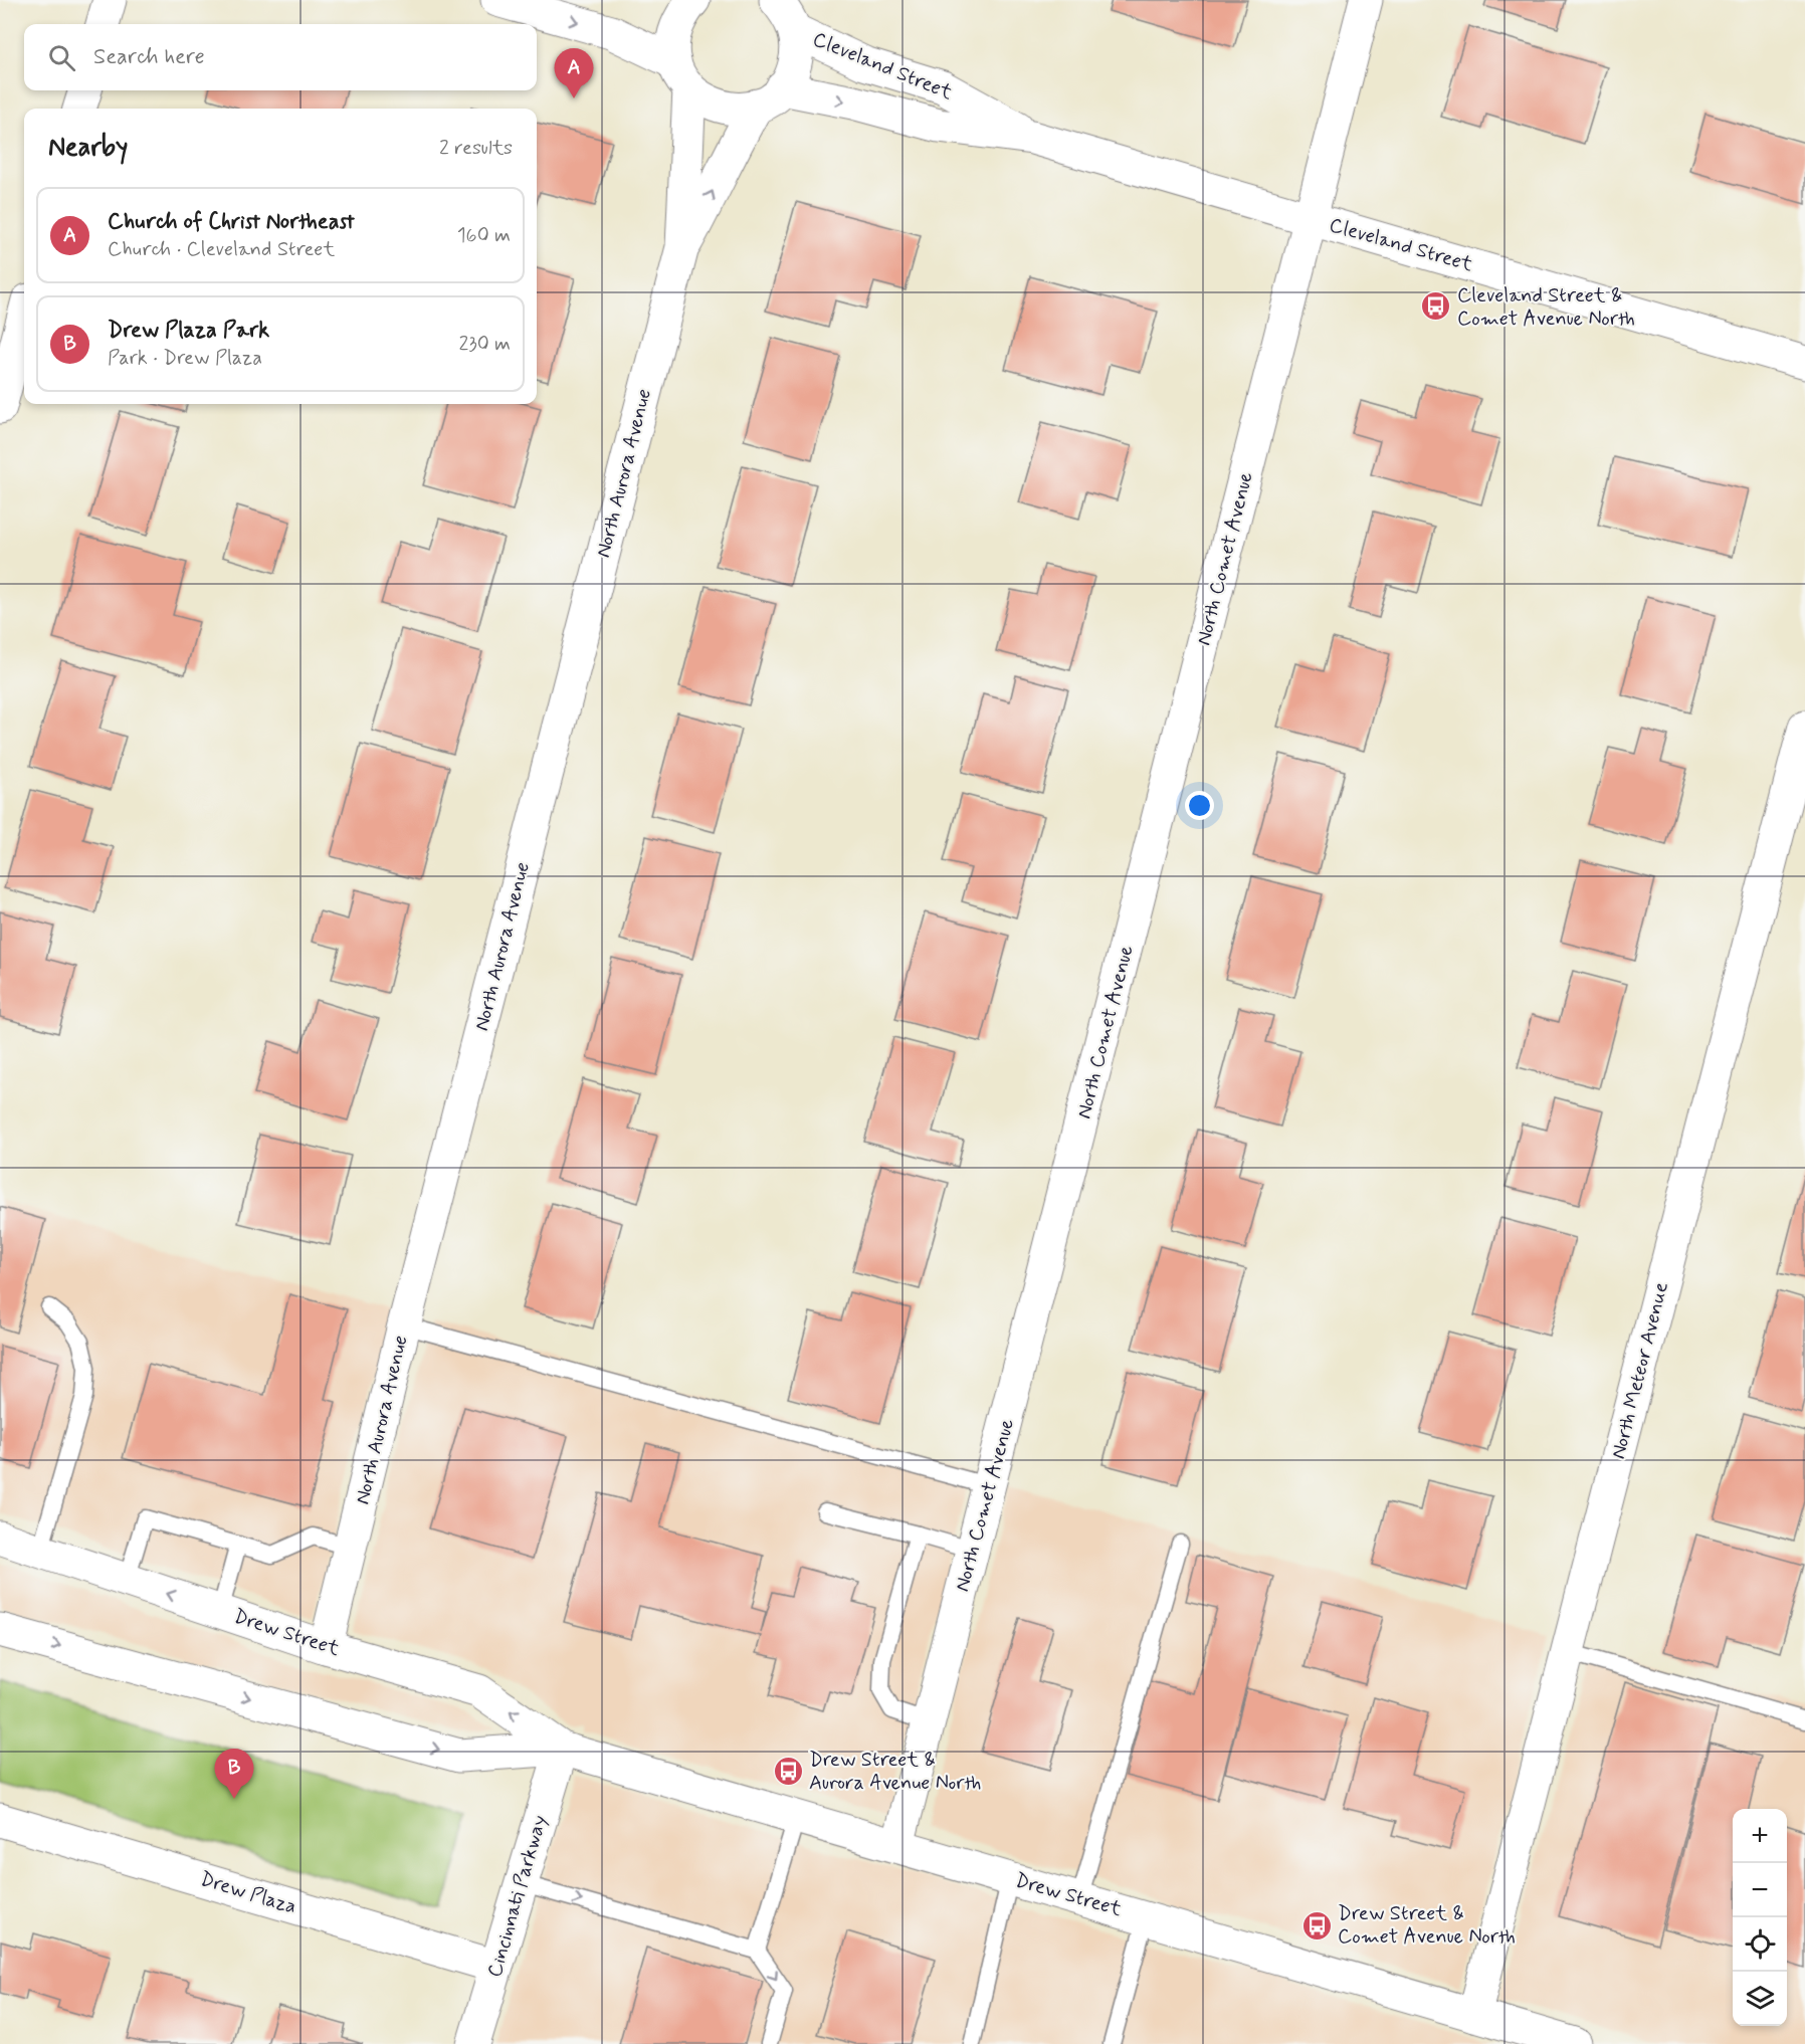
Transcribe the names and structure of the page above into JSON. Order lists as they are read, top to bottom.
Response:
{
  "streets": {
    "street": [
      "Cleveland Street",
      "North Aurora Avenue",
      "North Comet Avenue",
      "North Meteor Avenue",
      "Drew Street",
      "Drew Plaza",
      "Cincinnati Parkway"
    ]
  },
  "crossings": [
    ["Cleveland Street", "North Aurora Avenue"],
    ["Cleveland Street", "North Comet Avenue"],
    ["North Aurora Avenue", "Drew Street"],
    ["North Comet Avenue", "Drew Street"],
    ["North Meteor Avenue", "Drew Street"],
    ["Drew Street", "Cincinnati Parkway"],
    ["Drew Plaza", "Cincinnati Parkway"]
  ],
  "places": {
    "bus stop": ["Cleveland Street & Comet Avenue North", "Drew Street & Aurora Avenue North", "Drew Street & Comet Avenue North"]
  },
  "page": {
    "search": "Search here",
    "pins": ["A", "B"],
    "heading": ["Nearby", "2 results"],
    "list": [
      {
        "mark": "A",
        "name": "Church of Christ Northeast",
        "note": "Church · Cleveland Street",
        "value": "160 m"
      },
      {
        "mark": "B",
        "name": "Drew Plaza Park",
        "note": "Park · Drew Plaza",
        "value": "230 m"
      }
    ],
    "map_buttons": ["+", "−"]
  }
}
